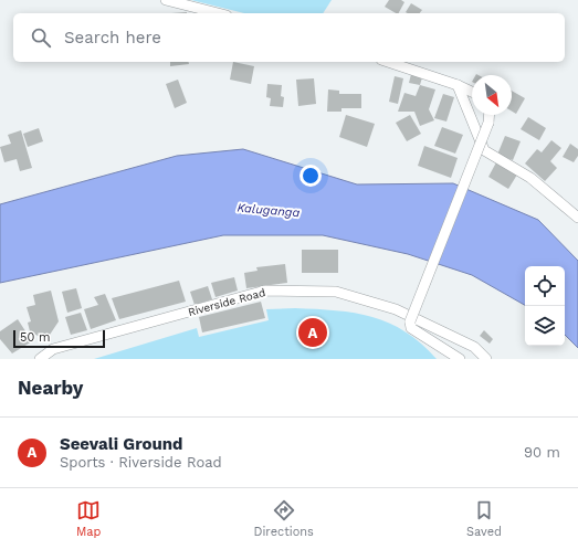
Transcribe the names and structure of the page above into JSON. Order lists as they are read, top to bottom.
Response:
{
  "streets": {
    "street": ["Riverside Road"]
  },
  "water": ["Kaluganga"],
  "scale_bar": "50 m",
  "north": "bottom right",
  "page": {
    "search": "Search here",
    "pins": "A",
    "scale": "50 m",
    "heading": "Nearby",
    "list": [
      {
        "mark": "A",
        "name": "Seevali Ground",
        "note": "Sports · Riverside Road",
        "value": "90 m"
      }
    ],
    "nav": ["Map", "Directions", "Saved"]
  }
}
